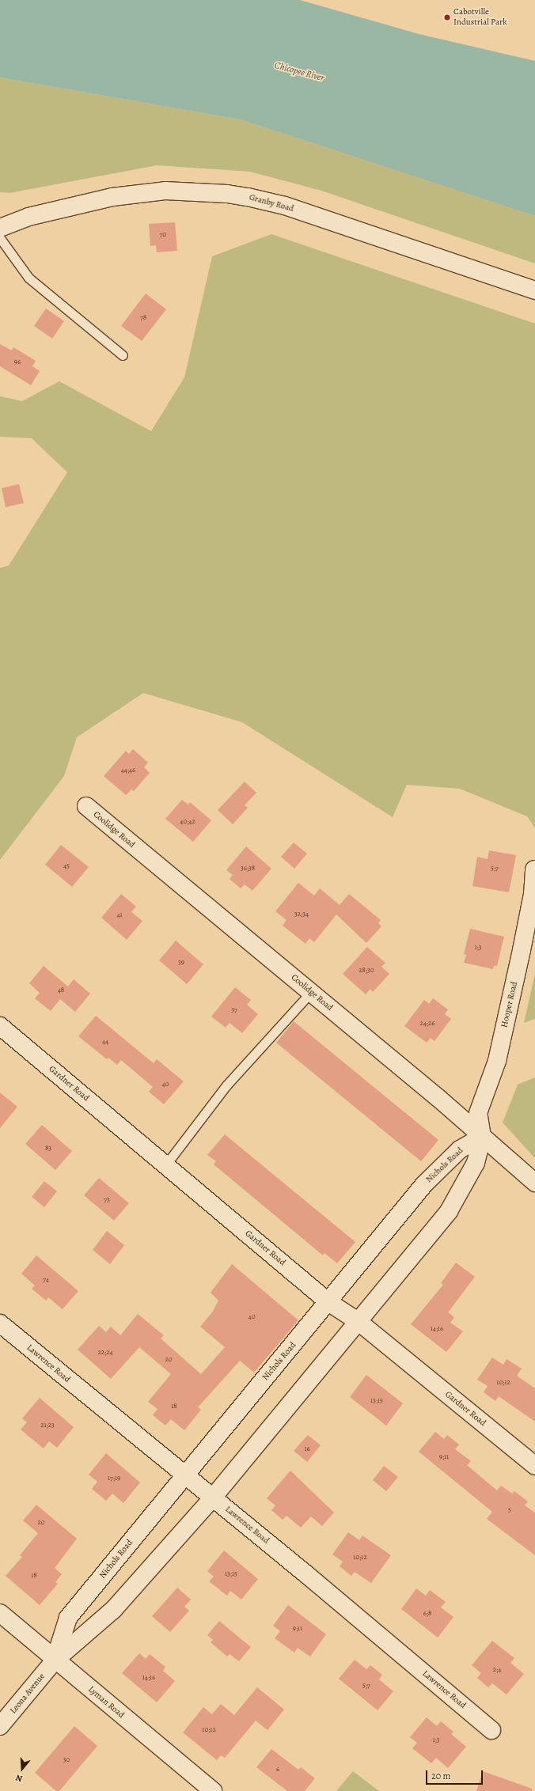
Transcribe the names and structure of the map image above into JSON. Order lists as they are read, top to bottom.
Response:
{
  "streets": {
    "street": [
      "Granby Road",
      "Coolidge Road",
      "Hooper Road",
      "Gardner Road",
      "Nichols Road",
      "Lawrence Road",
      "Leona Avenue",
      "Lyman Road"
    ]
  },
  "crossings": [
    ["Coolidge Road", "Hooper Road"],
    ["Coolidge Road", "Nichols Road"],
    ["Hooper Road", "Nichols Road"],
    ["Gardner Road", "Nichols Road"],
    ["Nichols Road", "Lawrence Road"],
    ["Nichols Road", "Leona Avenue"],
    ["Nichols Road", "Lyman Road"],
    ["Leona Avenue", "Lyman Road"]
  ],
  "water": ["Chicopee River"],
  "places": ["Cabotville Industrial Park"],
  "house_numbers": [
    "70",
    "78",
    "96",
    "44;46",
    "40;42",
    "45",
    "36;38",
    "5;7",
    "32;34",
    "41",
    "1;3",
    "39",
    "28;30",
    "48",
    "37",
    "24;26",
    "44",
    "40",
    "83",
    "73",
    "74",
    "40",
    "14;16",
    "22;24",
    "20",
    "10;12",
    "13;15",
    "18",
    "21;23",
    "16",
    "9;11",
    "17;19",
    "5",
    "20",
    "10;12",
    "13;15",
    "18",
    "6;8",
    "9;11",
    "2;4",
    "14;16",
    "5;7",
    "10;12",
    "1;3",
    "30",
    "6"
  ],
  "scale_bar": "20 m",
  "north": "bottom"
}
